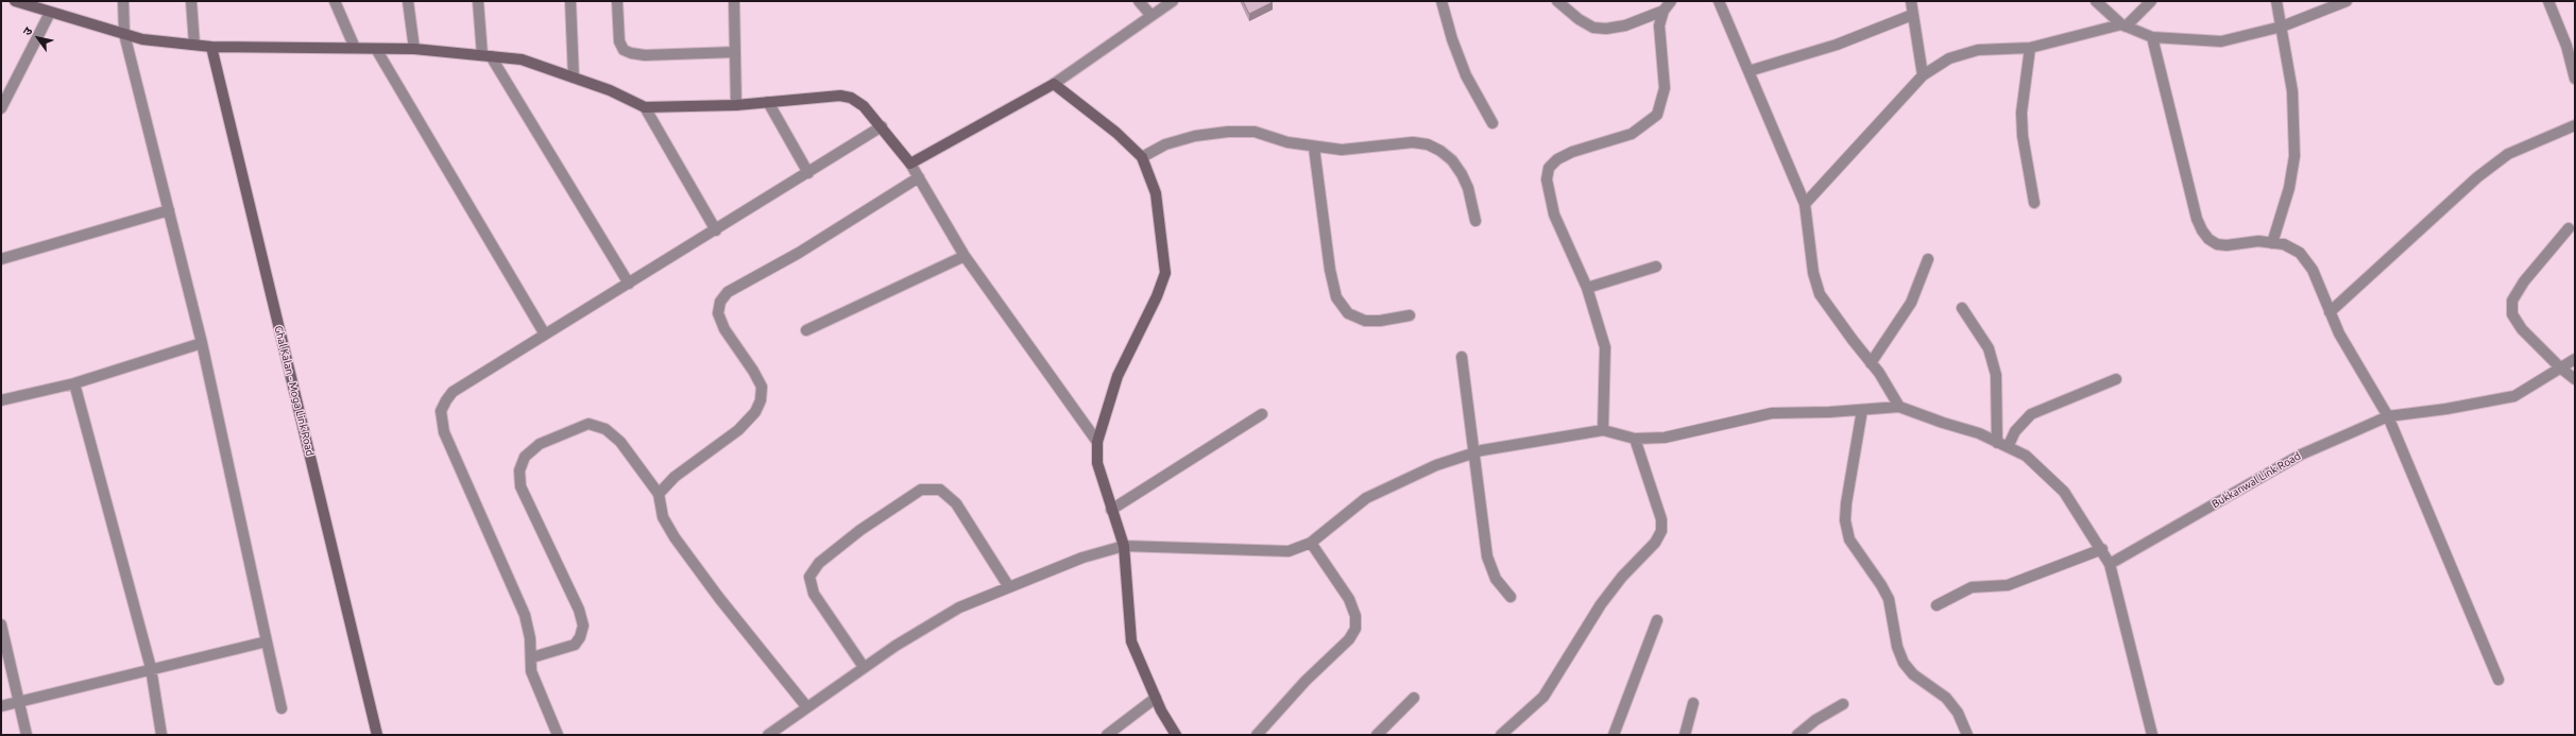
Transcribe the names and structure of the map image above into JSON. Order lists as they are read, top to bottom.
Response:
{
  "streets": {
    "street": ["Ghal Kalan - Moga Link Road", "Bukkanwal Link Road"]
  },
  "north": "top left"
}
